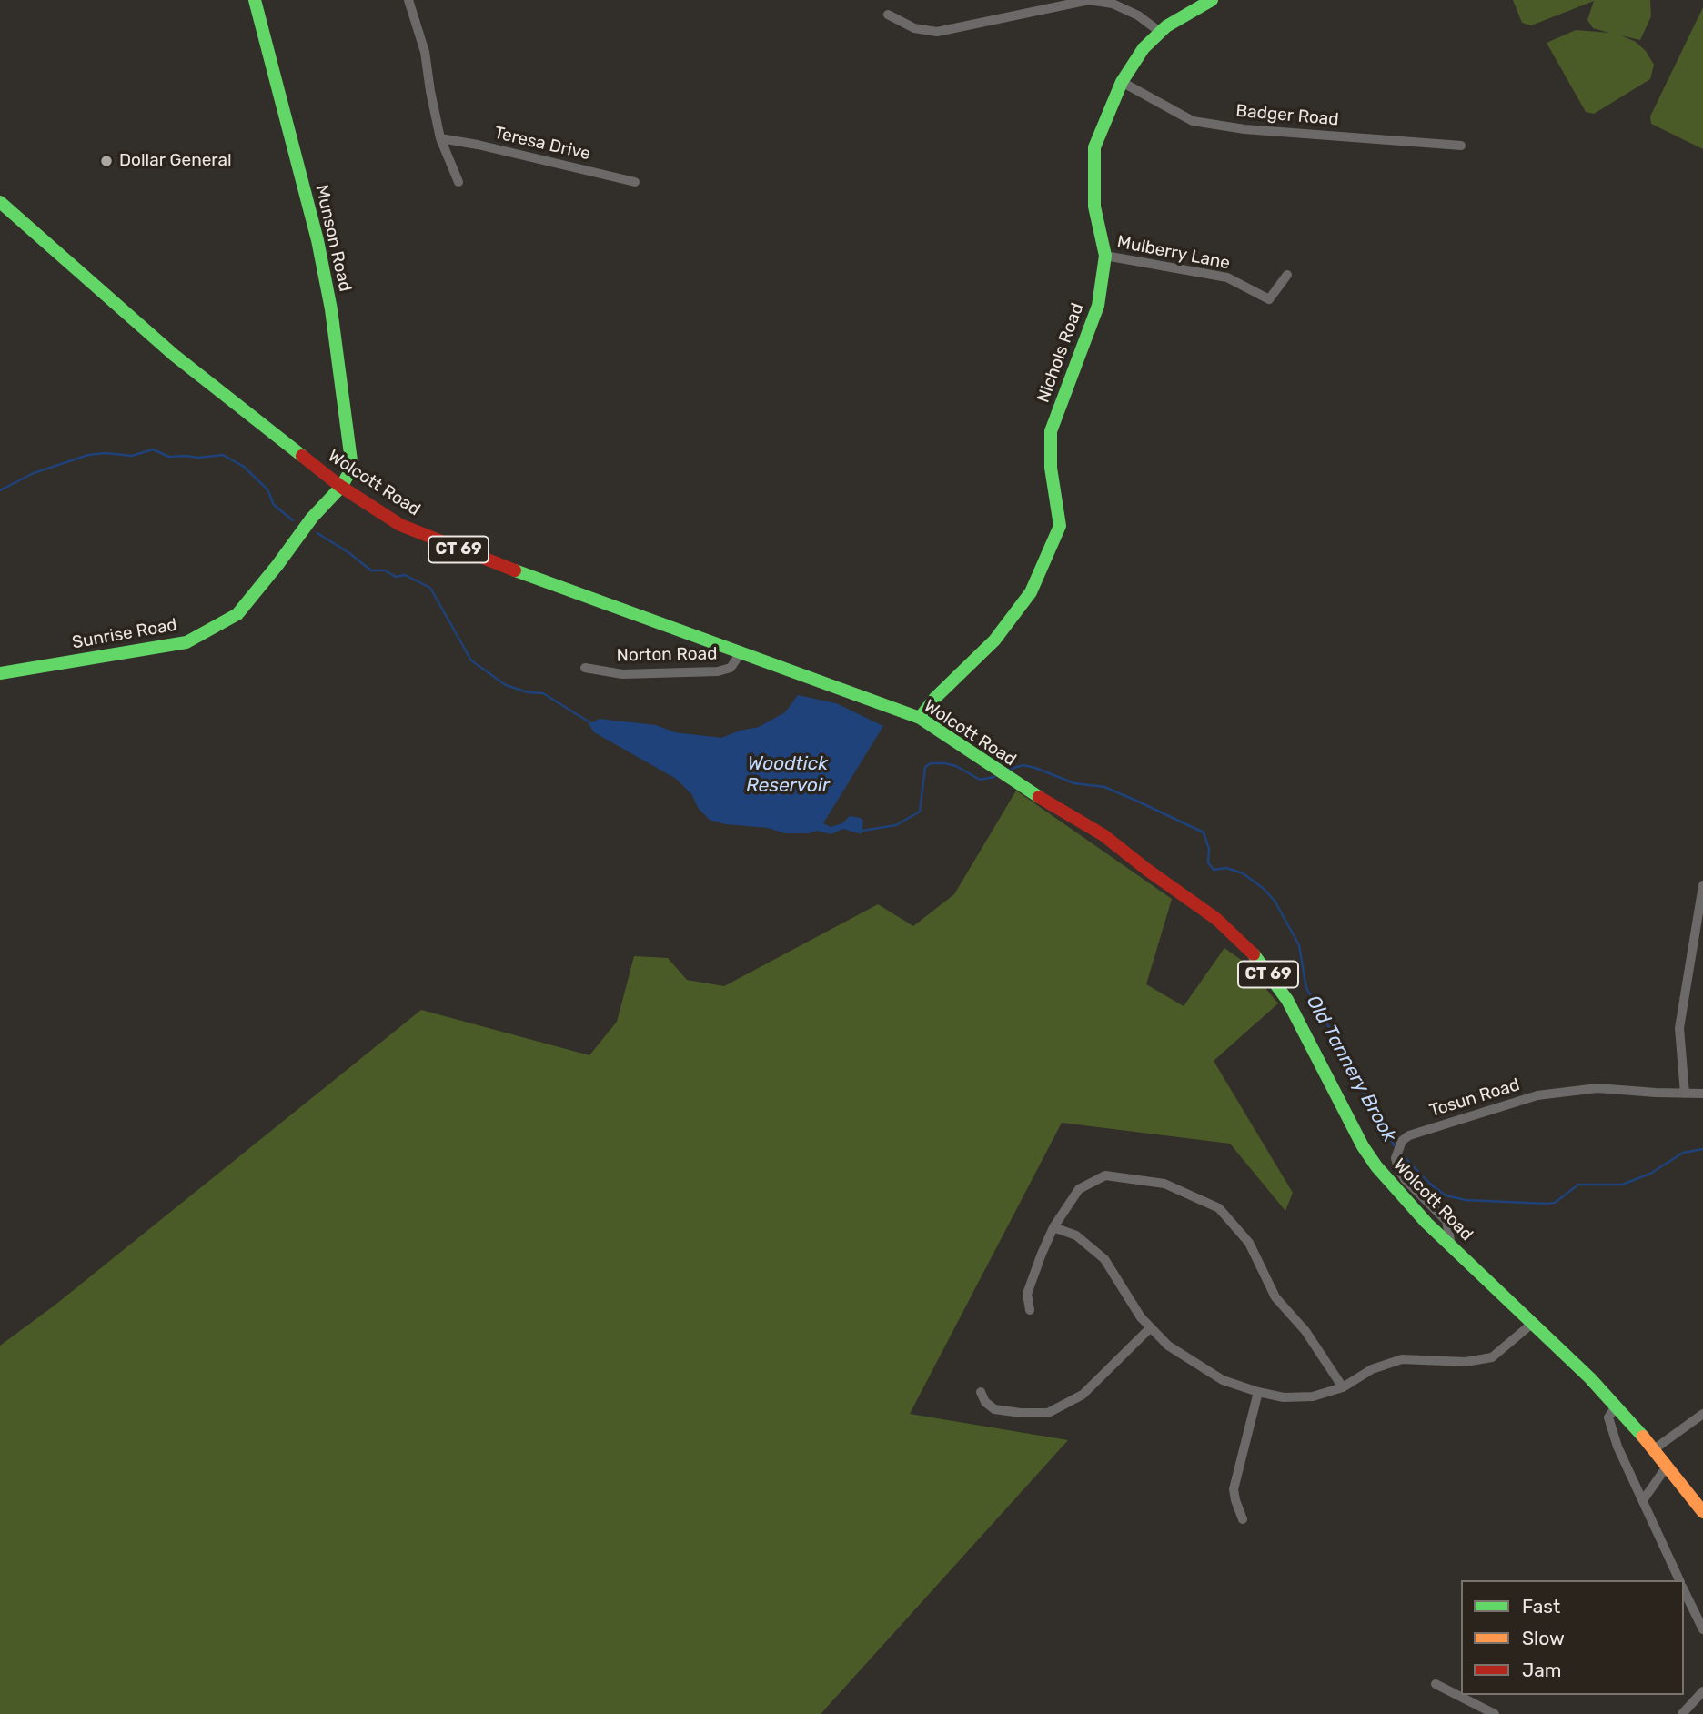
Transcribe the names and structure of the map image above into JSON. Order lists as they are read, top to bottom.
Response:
{
  "streets": {
    "main road": [
      "Munson Road",
      "Nichols Road",
      "Wolcott Road",
      "CT 69",
      "Sunrise Road"
    ],
    "street": [
      "Badger Road",
      "Teresa Drive",
      "Mulberry Lane",
      "Norton Road",
      "Tosun Road"
    ]
  },
  "crossings": [
    ["Badger Road", "Nichols Road"],
    ["Munson Road", "Wolcott Road"],
    ["Munson Road", "Sunrise Road"],
    ["Mulberry Lane", "Nichols Road"],
    ["Nichols Road", "Wolcott Road"],
    ["Wolcott Road", "Sunrise Road"],
    ["Wolcott Road", "Norton Road"],
    ["Wolcott Road", "Tosun Road"]
  ],
  "water": ["Woodtick Reservoir", "Old Tannery Brook"],
  "places": ["Dollar General"],
  "legend": ["Fast", "Slow", "Jam"]
}
